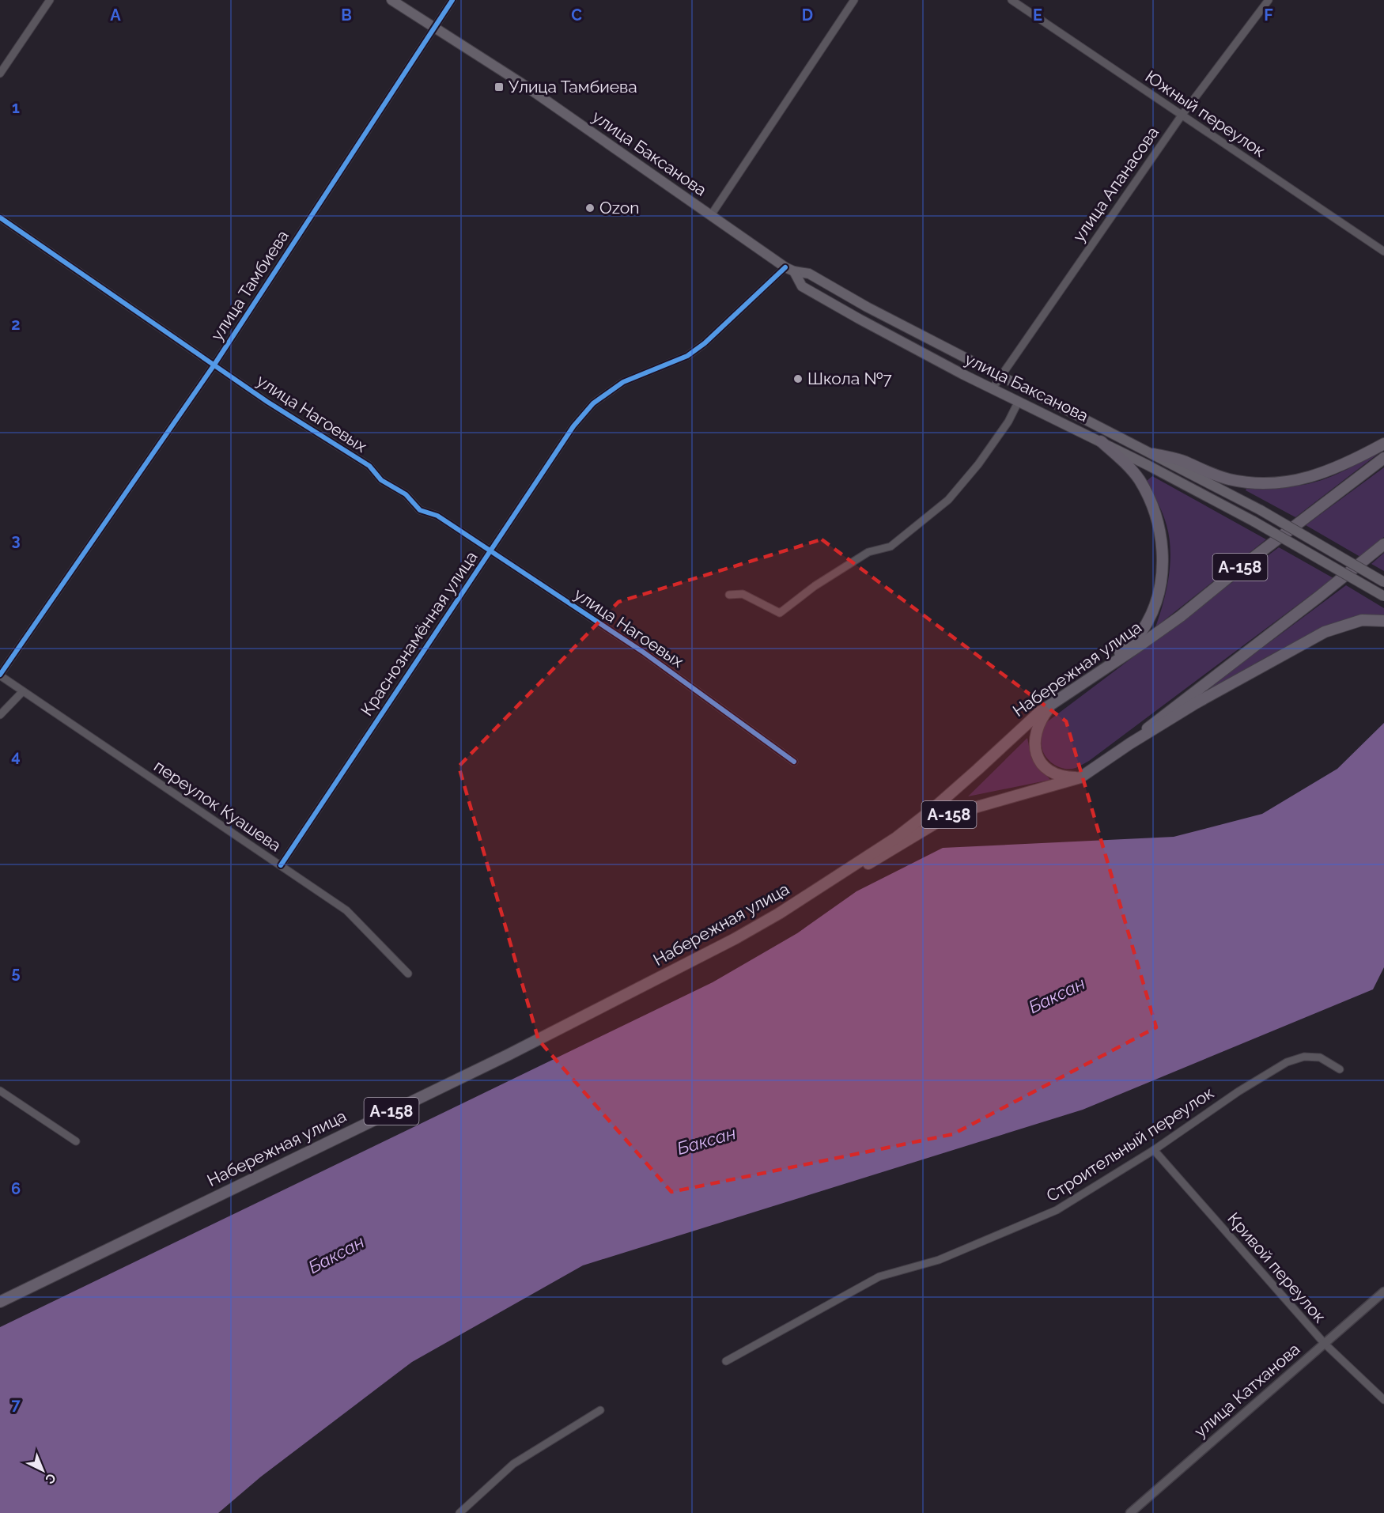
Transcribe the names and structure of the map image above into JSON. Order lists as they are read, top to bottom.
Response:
{
  "streets": {
    "main road": ["улица Баксанова", "А-158", "Набережная улица"],
    "street": [
      "Южный переулок",
      "улица Апанасова",
      "улица Тамбиева",
      "улица Нагоевых",
      "Краснознамённая улица",
      "переулок Куашева",
      "Строительный переулок",
      "Кривой переулок",
      "улица Катханова"
    ]
  },
  "crossings": [
    ["Южный переулок", "улица Апанасова"],
    ["улица Баксанова", "улица Апанасова"],
    ["улица Баксанова", "улица Тамбиева"],
    ["улица Баксанова", "Краснознамённая улица"],
    ["улица Тамбиева", "улица Нагоевых"],
    ["улица Тамбиева", "переулок Куашева"],
    ["улица Нагоевых", "Краснознамённая улица"],
    ["А-158", "Набережная улица"],
    ["Краснознамённая улица", "переулок Куашева"],
    ["Строительный переулок", "Кривой переулок"],
    ["Кривой переулок", "улица Катханова"]
  ],
  "water": ["Баксан"],
  "places": {
    "transit": ["Улица Тамбиева"],
    "other": ["Ozon", "Школа №7"]
  },
  "north": "bottom right",
  "grid": {
    "columns": [
      "A",
      "B",
      "C",
      "D",
      "E",
      "F"
    ],
    "rows": [
      "1",
      "2",
      "3",
      "4",
      "5",
      "6",
      "7"
    ]
  }
}
